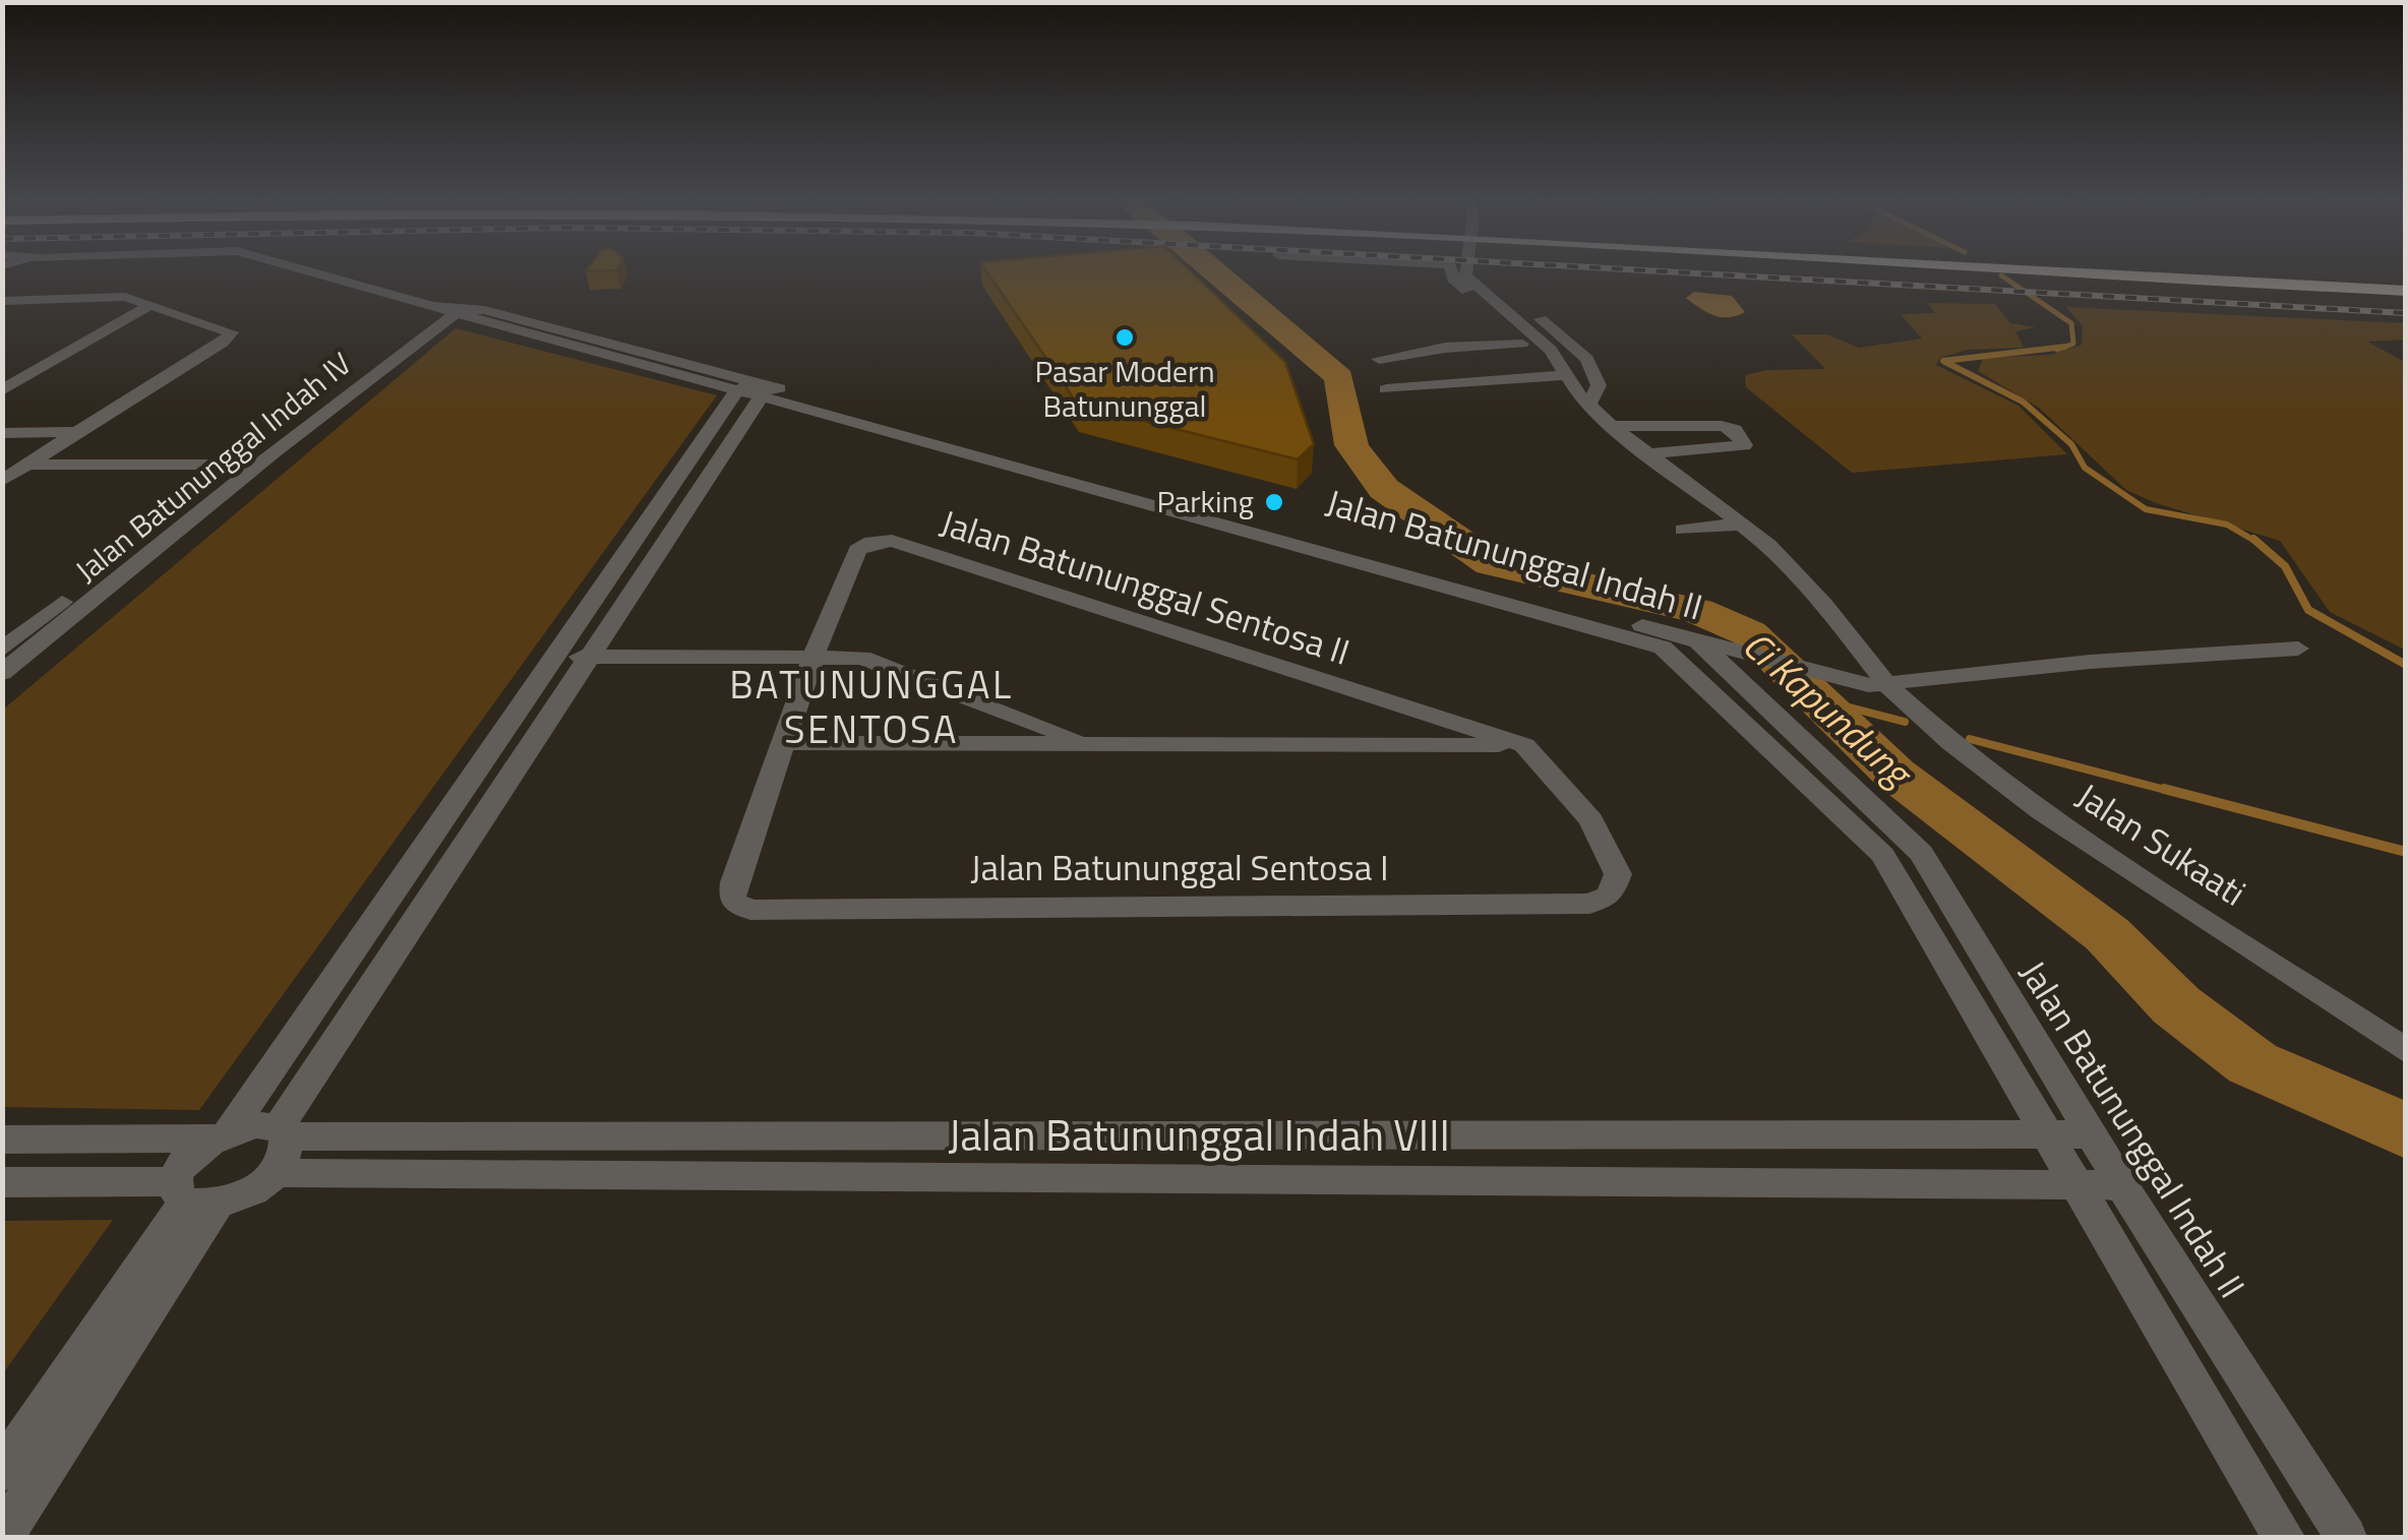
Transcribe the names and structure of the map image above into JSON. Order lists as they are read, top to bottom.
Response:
{
  "streets": {
    "street": [
      "Jalan Batununggal Indah IV",
      "Jalan Batununggal Indah II",
      "Jalan Batununggal Sentosa II",
      "Jalan Sukaati",
      "Jalan Batununggal Sentosa I",
      "Jalan Batununggal Indah VIII"
    ]
  },
  "crossings": [
    ["Jalan Batununggal Indah II", "Jalan Batununggal Indah VIII"],
    ["Jalan Batununggal Sentosa II", "Jalan Batununggal Sentosa I"]
  ],
  "districts": ["BATUNUNGGAL SENTOSA"],
  "water": ["Ci Kapundung"],
  "places": ["Pasar Modern Batununggal", "Parking"]
}
